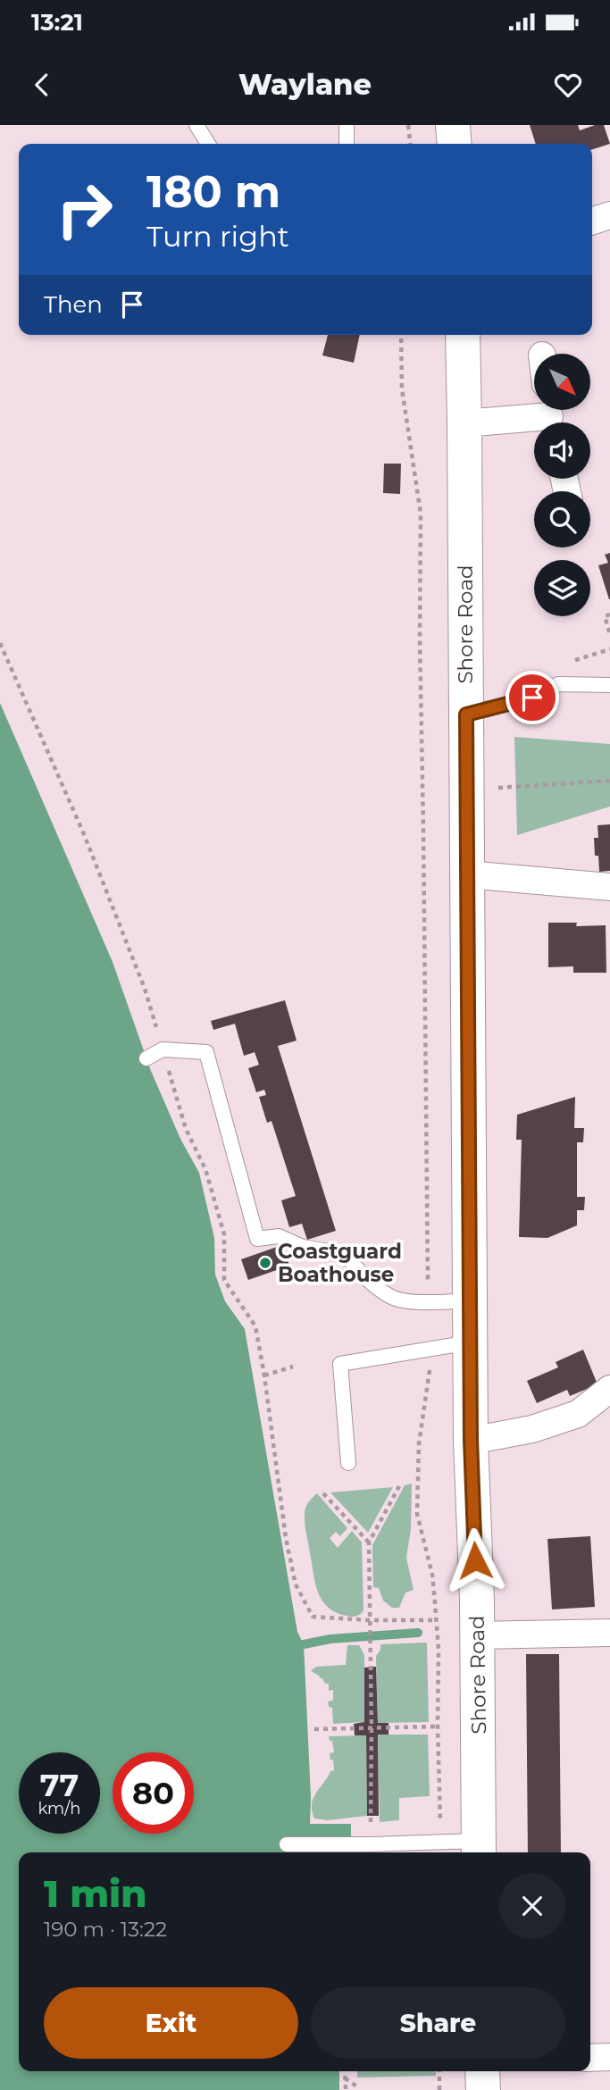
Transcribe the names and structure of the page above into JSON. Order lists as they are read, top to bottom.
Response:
{
  "streets": {
    "highway": ["Shore Road"]
  },
  "places": ["Coastguard Boathouse"],
  "north": "bottom right",
  "page": {
    "status": "13:21",
    "header": "Waylane",
    "turn": ["180 m", "Turn right"],
    "then": "Then",
    "speed": "77 km/h",
    "limit": "80",
    "heading": ["1 min", "190 m · 13:22"],
    "buttons": ["Exit", "Share"]
  }
}
